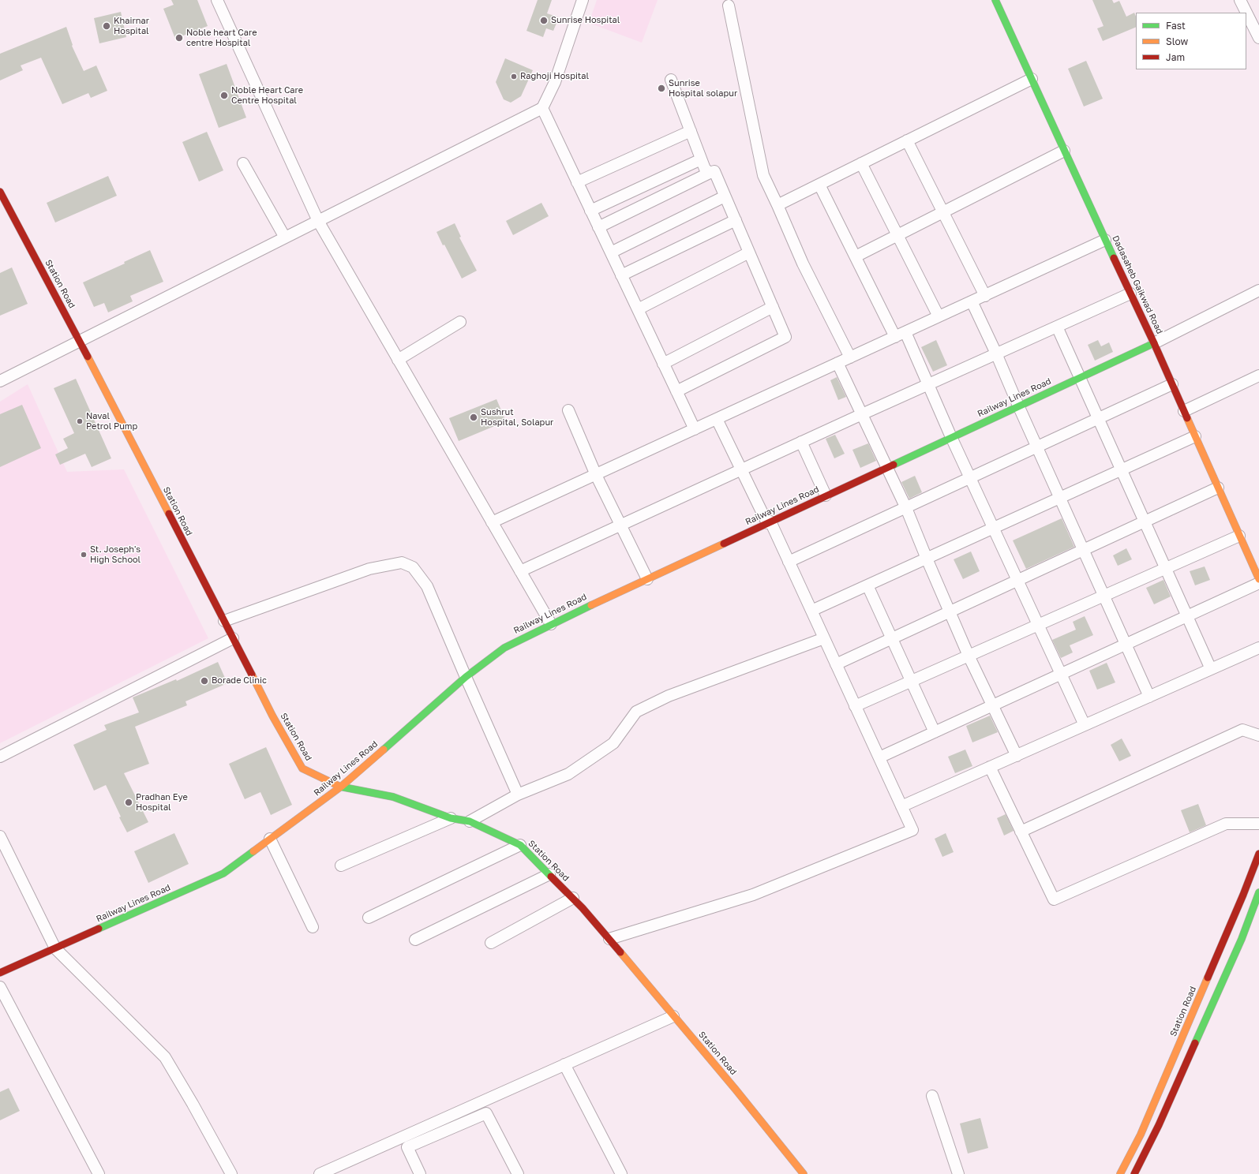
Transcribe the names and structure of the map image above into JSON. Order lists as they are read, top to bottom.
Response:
{
  "streets": {
    "street": ["Station Road", "Dadasaheb Gaikwad Road", "Railway Lines Road"]
  },
  "crossings": [
    ["Station Road", "Railway Lines Road"],
    ["Dadasaheb Gaikwad Road", "Railway Lines Road"]
  ],
  "places": [
    "Sunrise Hospital",
    "Khairnar Hospital",
    "Noble heart Care centre Hospital",
    "Raghoji Hospital",
    "Sunrise Hospital solapur",
    "Noble Heart Care Centre Hospital",
    "Sushrut Hospital, Solapur",
    "Naval Petrol Pump",
    "St. Joseph's High School",
    "Borade Clinic",
    "Pradhan Eye Hospital"
  ],
  "legend": ["Fast", "Slow", "Jam"]
}
